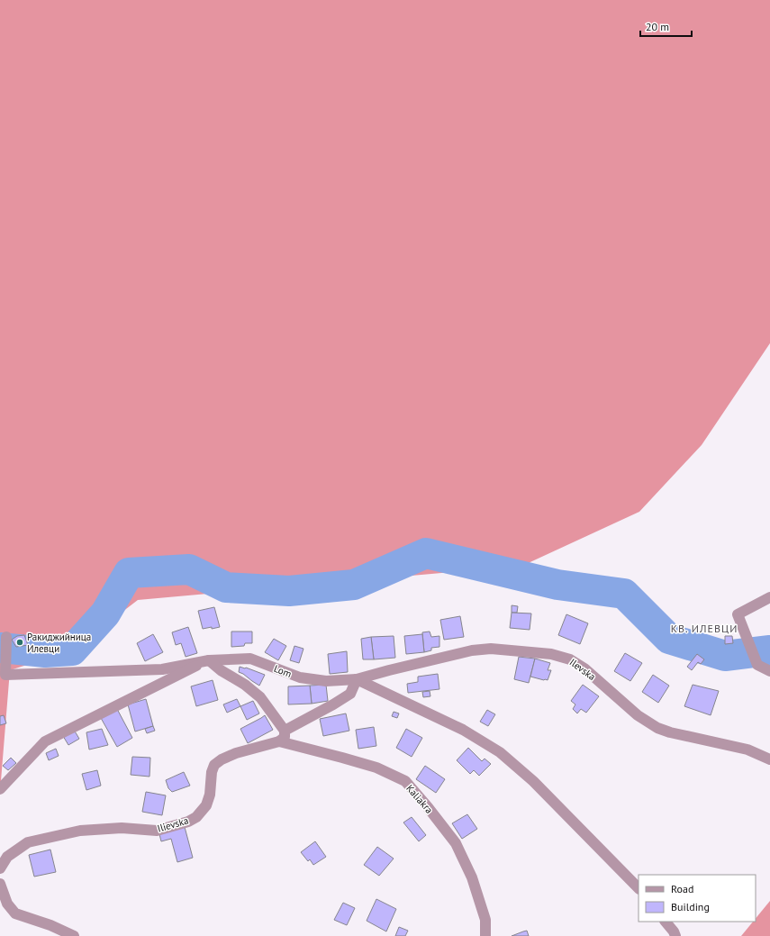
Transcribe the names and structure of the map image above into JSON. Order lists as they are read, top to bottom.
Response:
{
  "streets": {
    "street": [
      "Ilevska",
      "Lom",
      "Kaliakra",
      "Ilievska"
    ]
  },
  "crossings": [
    ["Ilevska", "Lom"],
    ["Kaliakra", "Ilievska"]
  ],
  "districts": ["КВ. ИЛЕВЦИ"],
  "places": ["Ракиджийница Илевци"],
  "legend": ["Road", "Building"],
  "scale_bar": "20 m"
}
